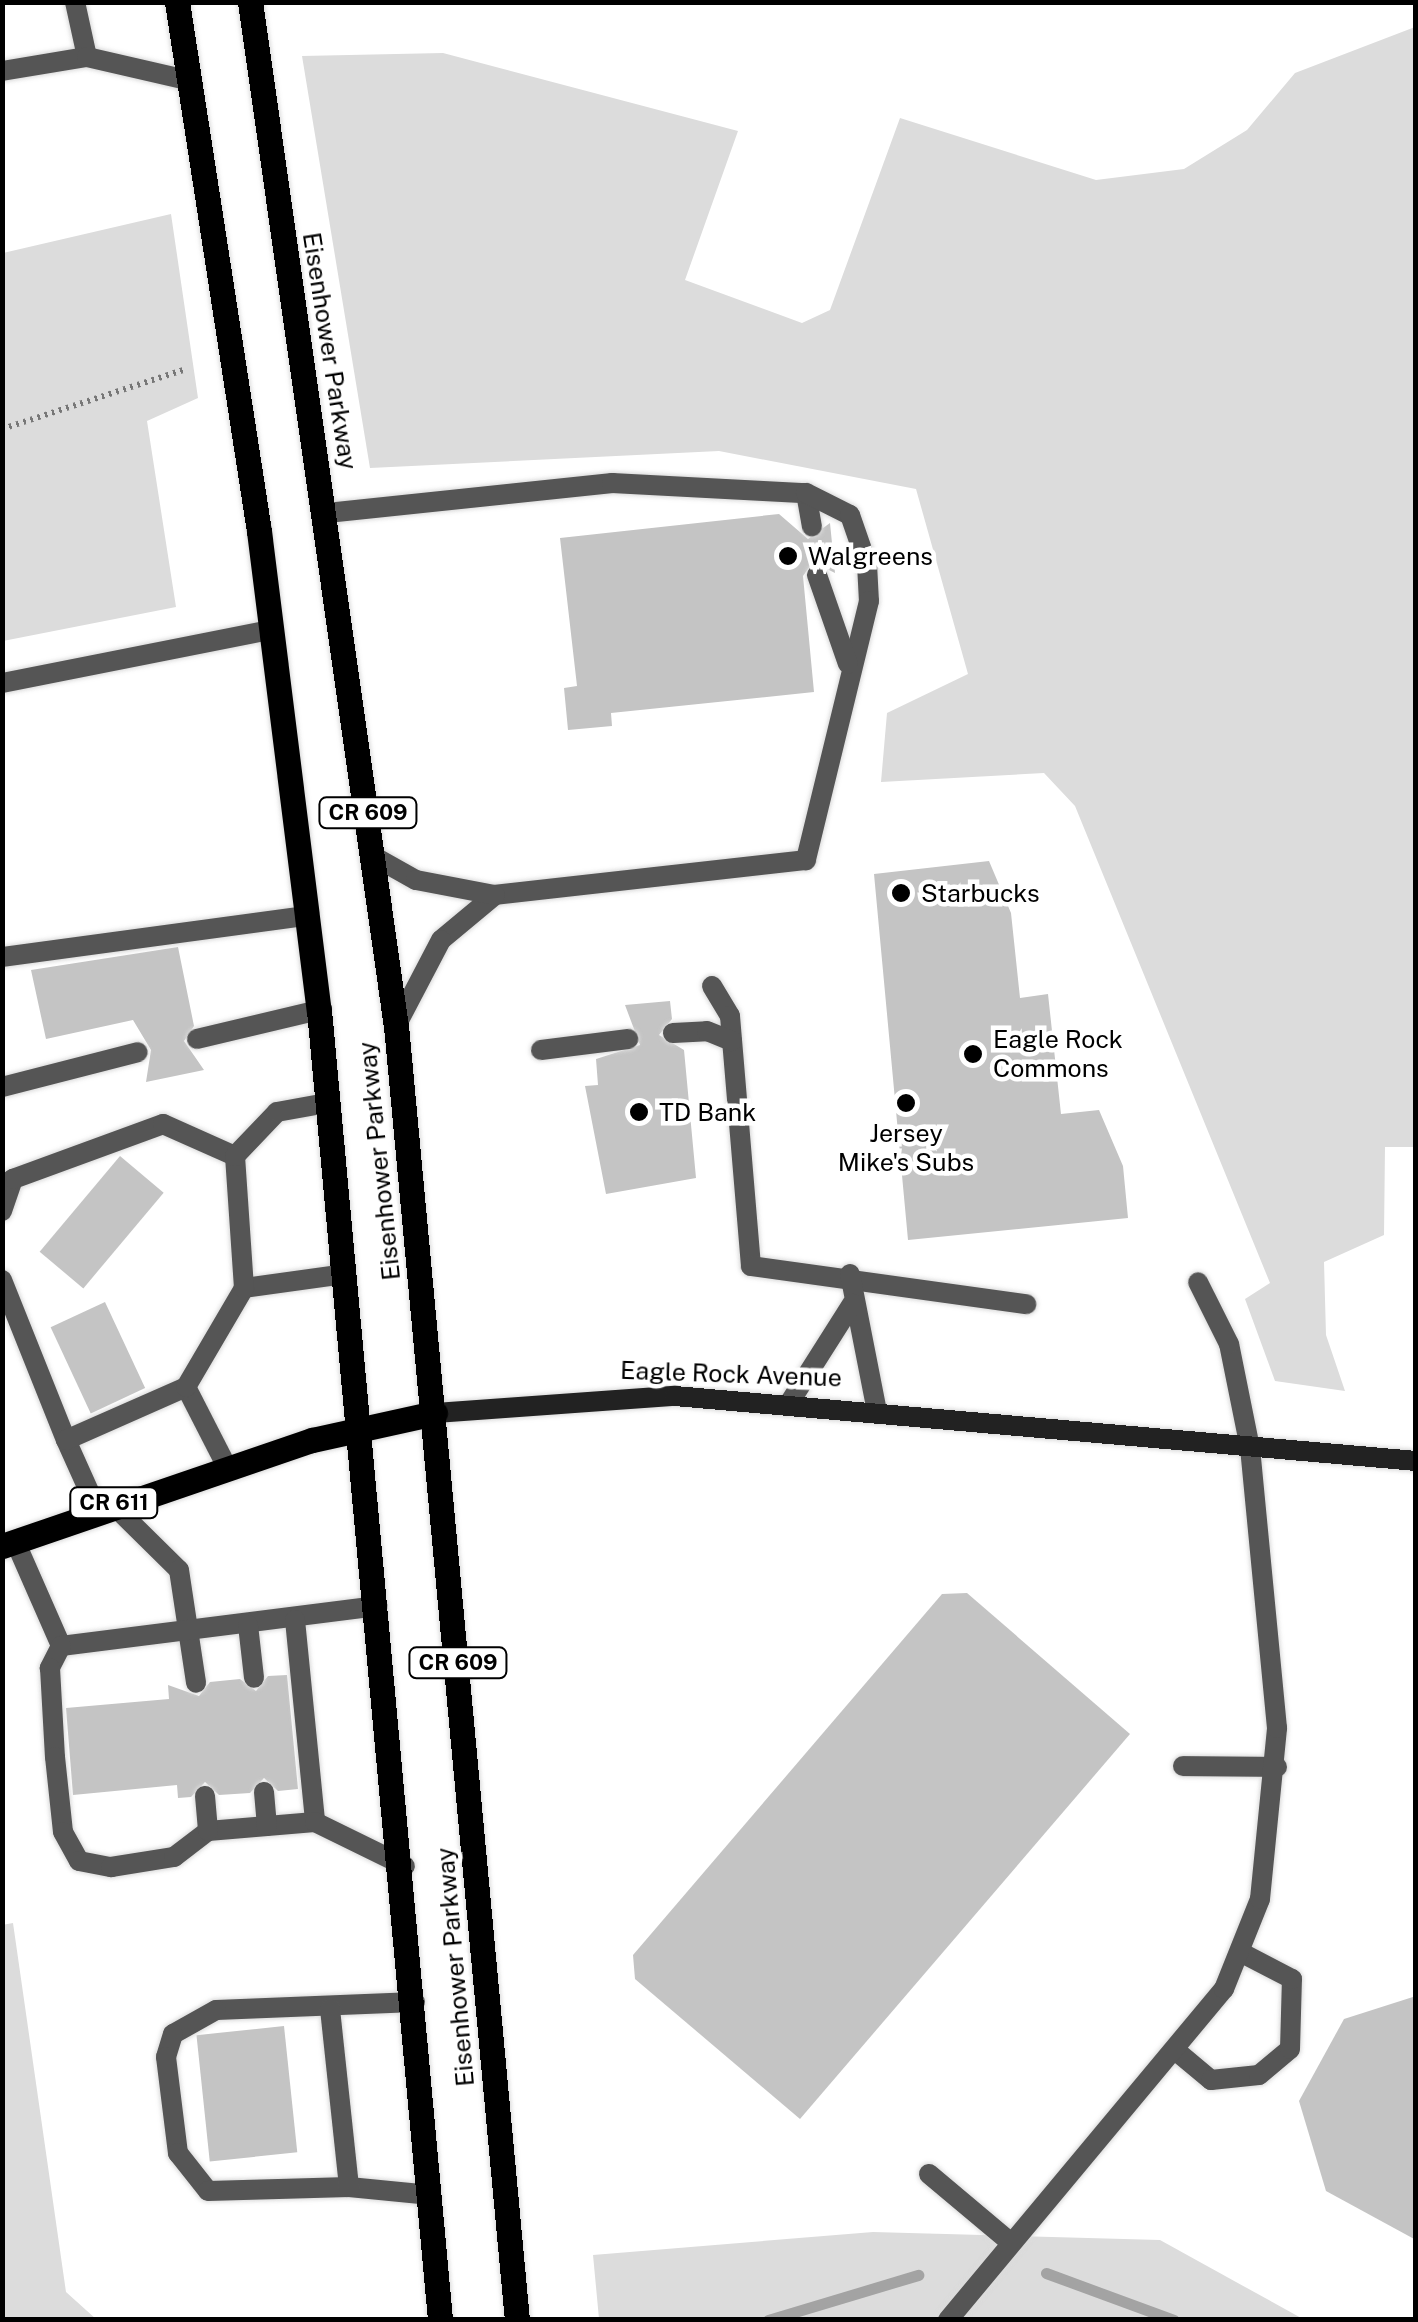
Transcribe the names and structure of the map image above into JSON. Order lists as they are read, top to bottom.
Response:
{
  "streets": {
    "main road": [
      "Eisenhower Parkway",
      "CR 609",
      "Eagle Rock Avenue",
      "CR 611"
    ]
  },
  "crossings": [
    ["Eisenhower Parkway", "Eagle Rock Avenue"]
  ],
  "places": [
    "Walgreens",
    "Starbucks",
    "Eagle Rock Commons",
    "Jersey Mike's Subs",
    "TD Bank"
  ]
}
